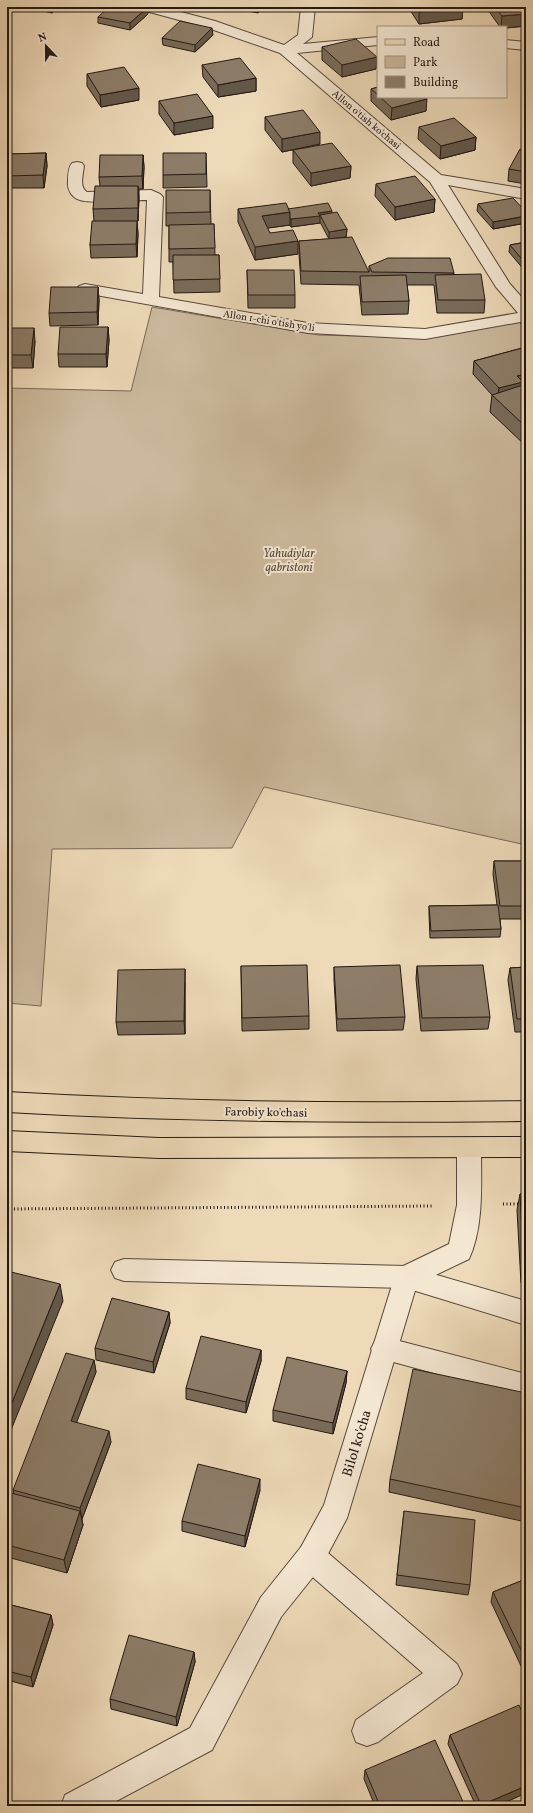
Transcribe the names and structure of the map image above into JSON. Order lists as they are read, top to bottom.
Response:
{
  "streets": {
    "main road": ["Farobiy ko'chasi"],
    "street": ["Allon o'tish ko'chasi", "Allon 1-chi o'tish yo'li", "Bilol ko'cha"]
  },
  "parks": ["Yahudiylar qabristoni"],
  "legend": ["Road", "Park", "Building"],
  "north": "top"
}
